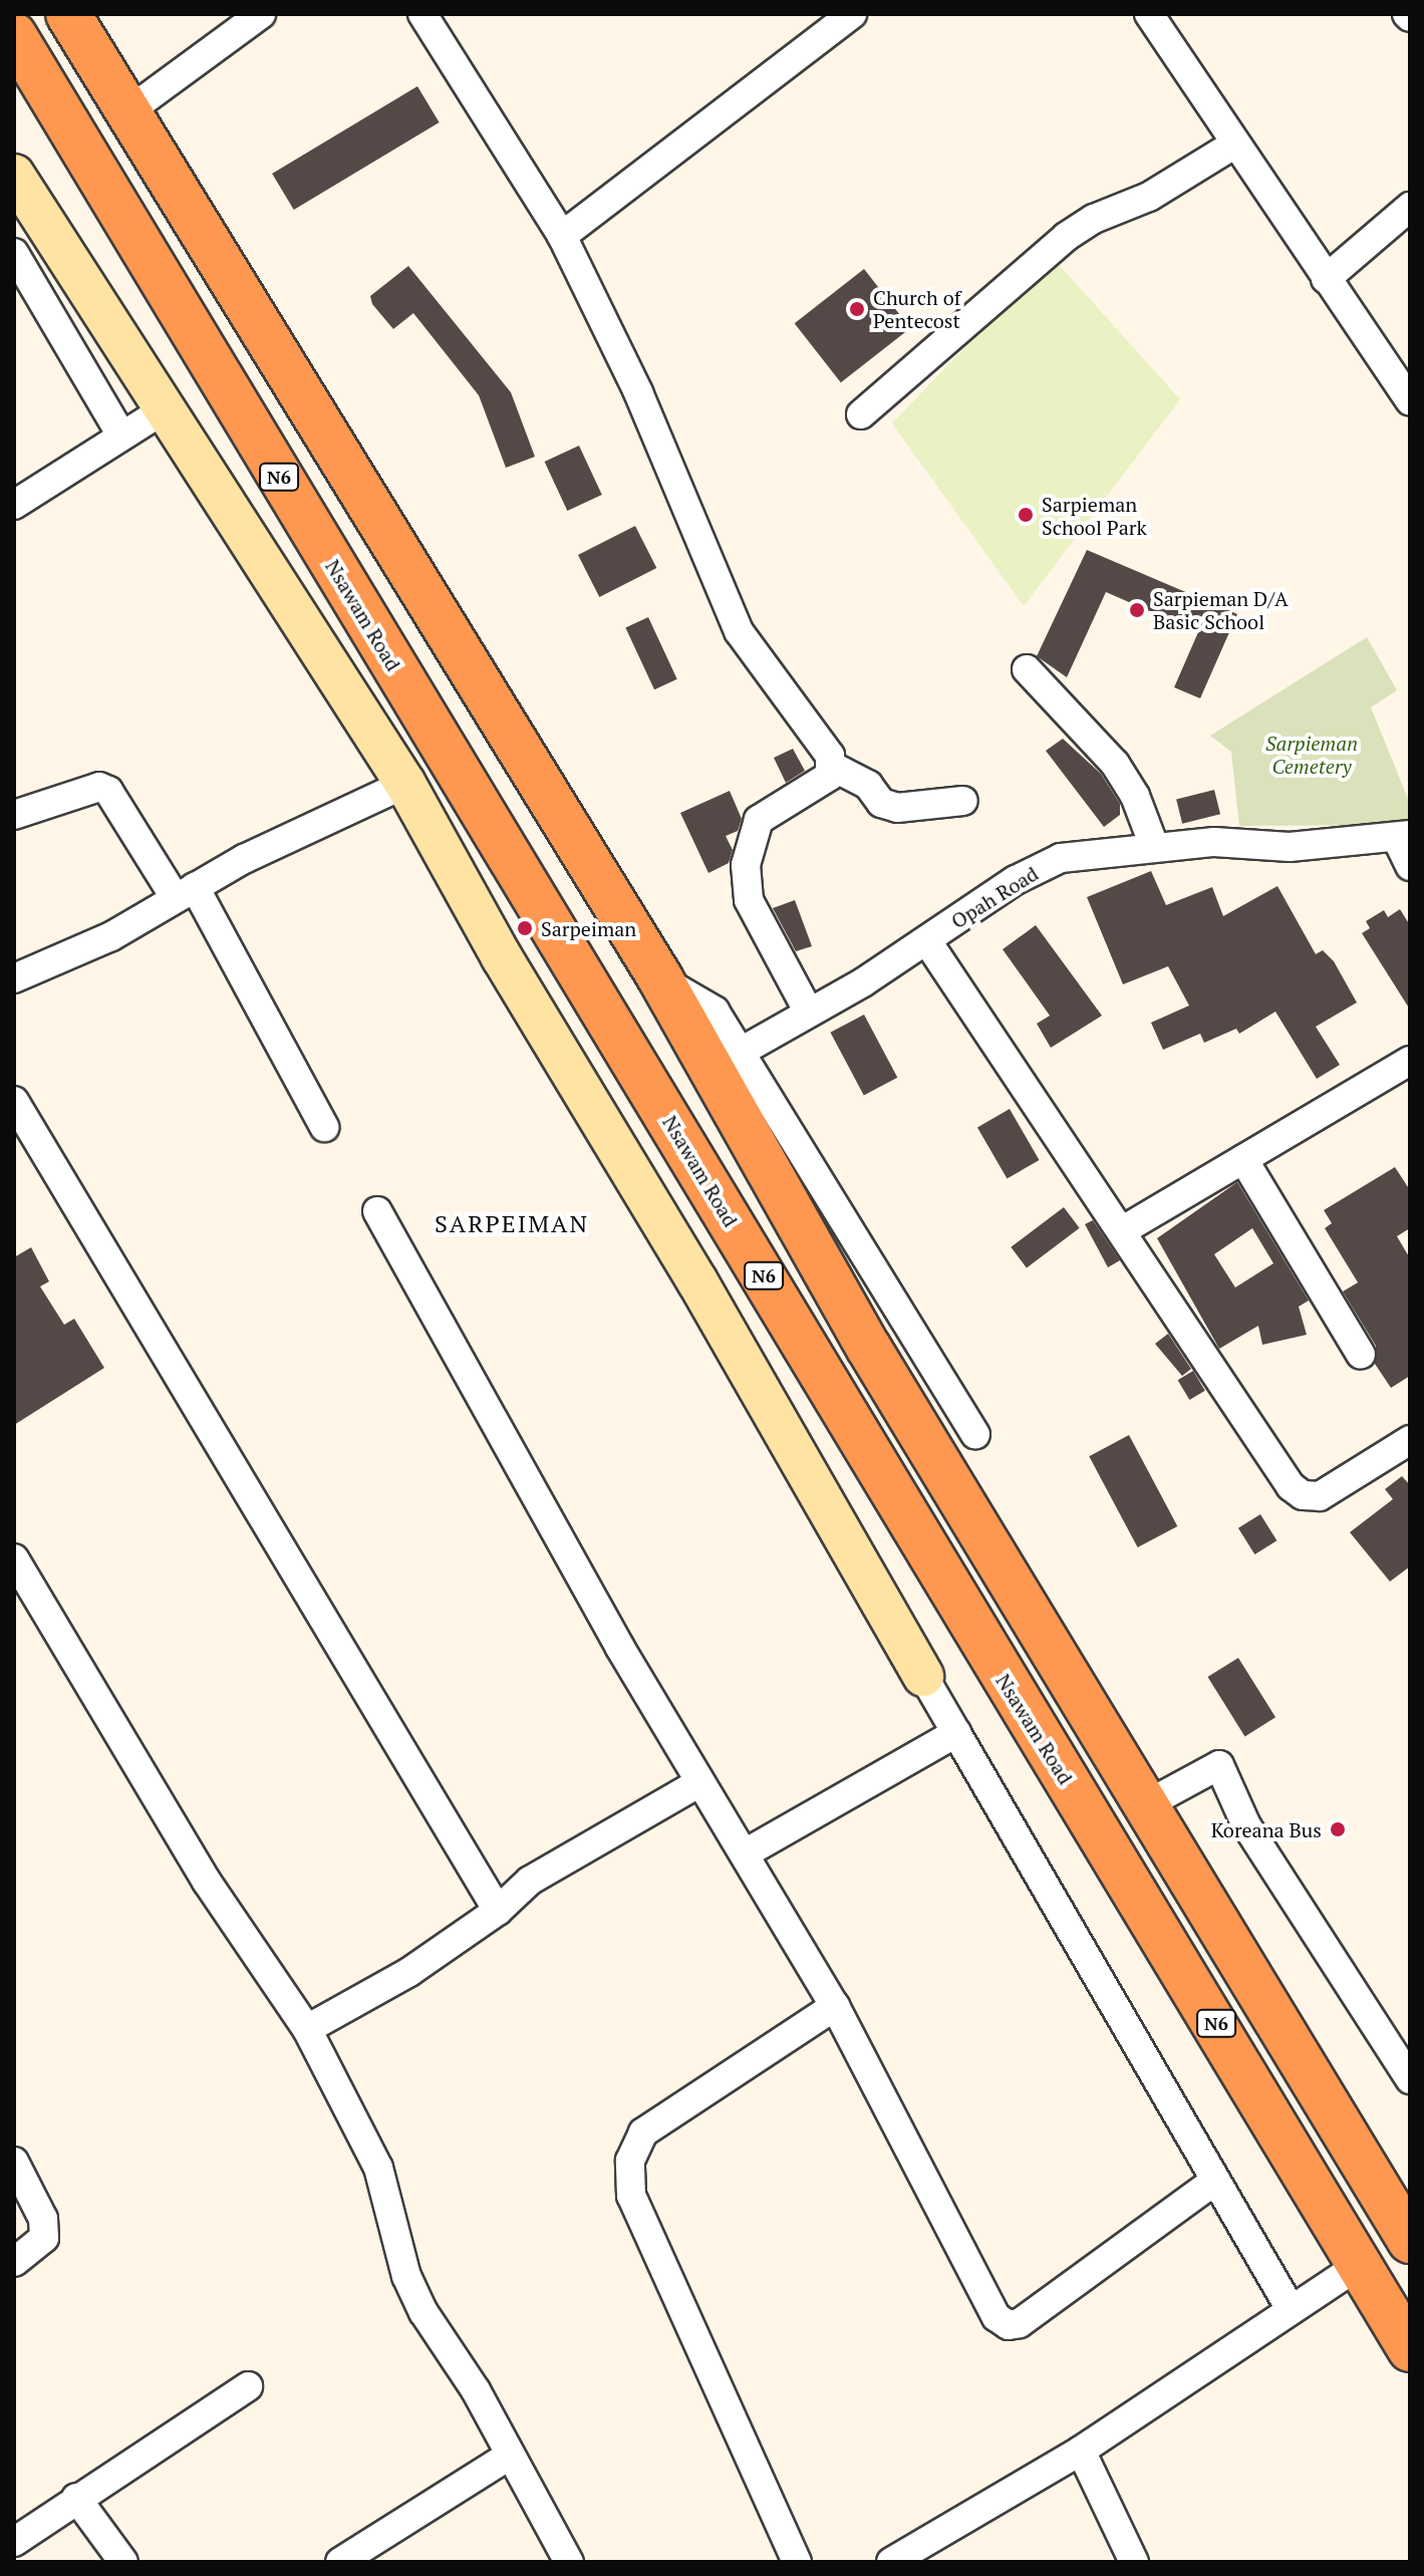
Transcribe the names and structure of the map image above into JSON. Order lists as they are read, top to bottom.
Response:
{
  "streets": {
    "highway": ["N6", "Nsawam Road"],
    "street": ["Opah Road"]
  },
  "crossings": [
    ["N6", "Opah Road"]
  ],
  "districts": ["SARPEIMAN"],
  "parks": ["Sarpieman Cemetery"],
  "places": [
    "Church of Pentecost",
    "Sarpieman School Park",
    "Sarpieman D/A Basic School",
    "Sarpeiman",
    "Koreana Bus"
  ]
}
